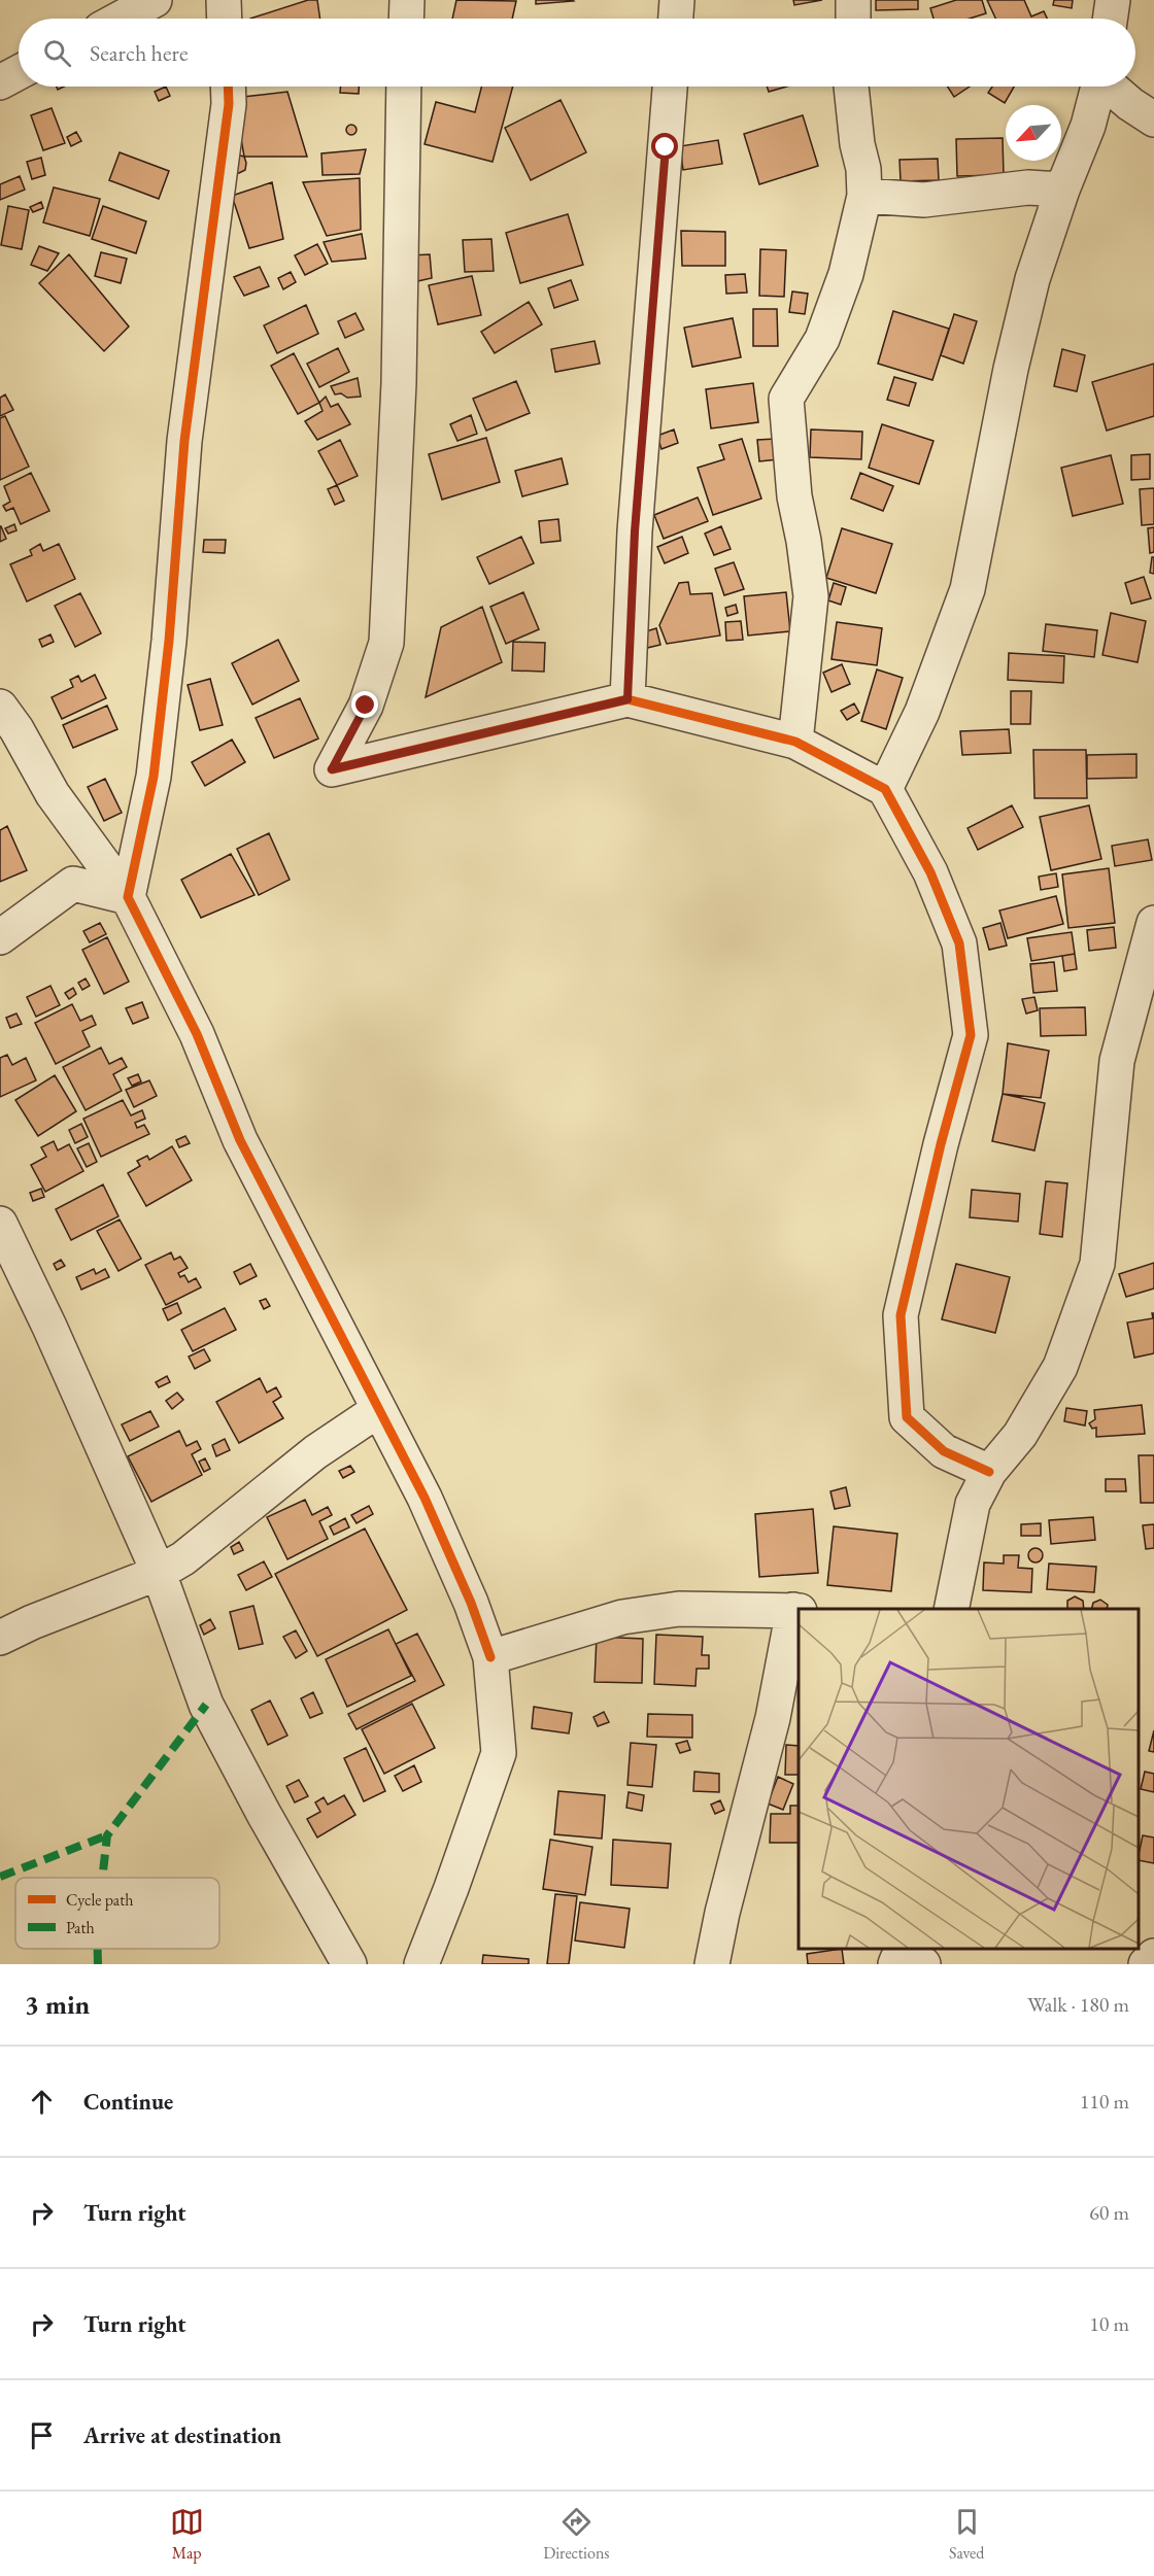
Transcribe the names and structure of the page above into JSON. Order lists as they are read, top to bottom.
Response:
{
  "legend": ["Cycle path", "Path"],
  "north": "bottom left",
  "page": {
    "search": "Search here",
    "heading": ["3 min", "Walk · 180 m"],
    "list": [
      ["Continue", "110 m"],
      ["Turn right", "60 m"],
      ["Turn right", "10 m"],
      "Arrive at destination"
    ],
    "nav": ["Map", "Directions", "Saved"]
  }
}
